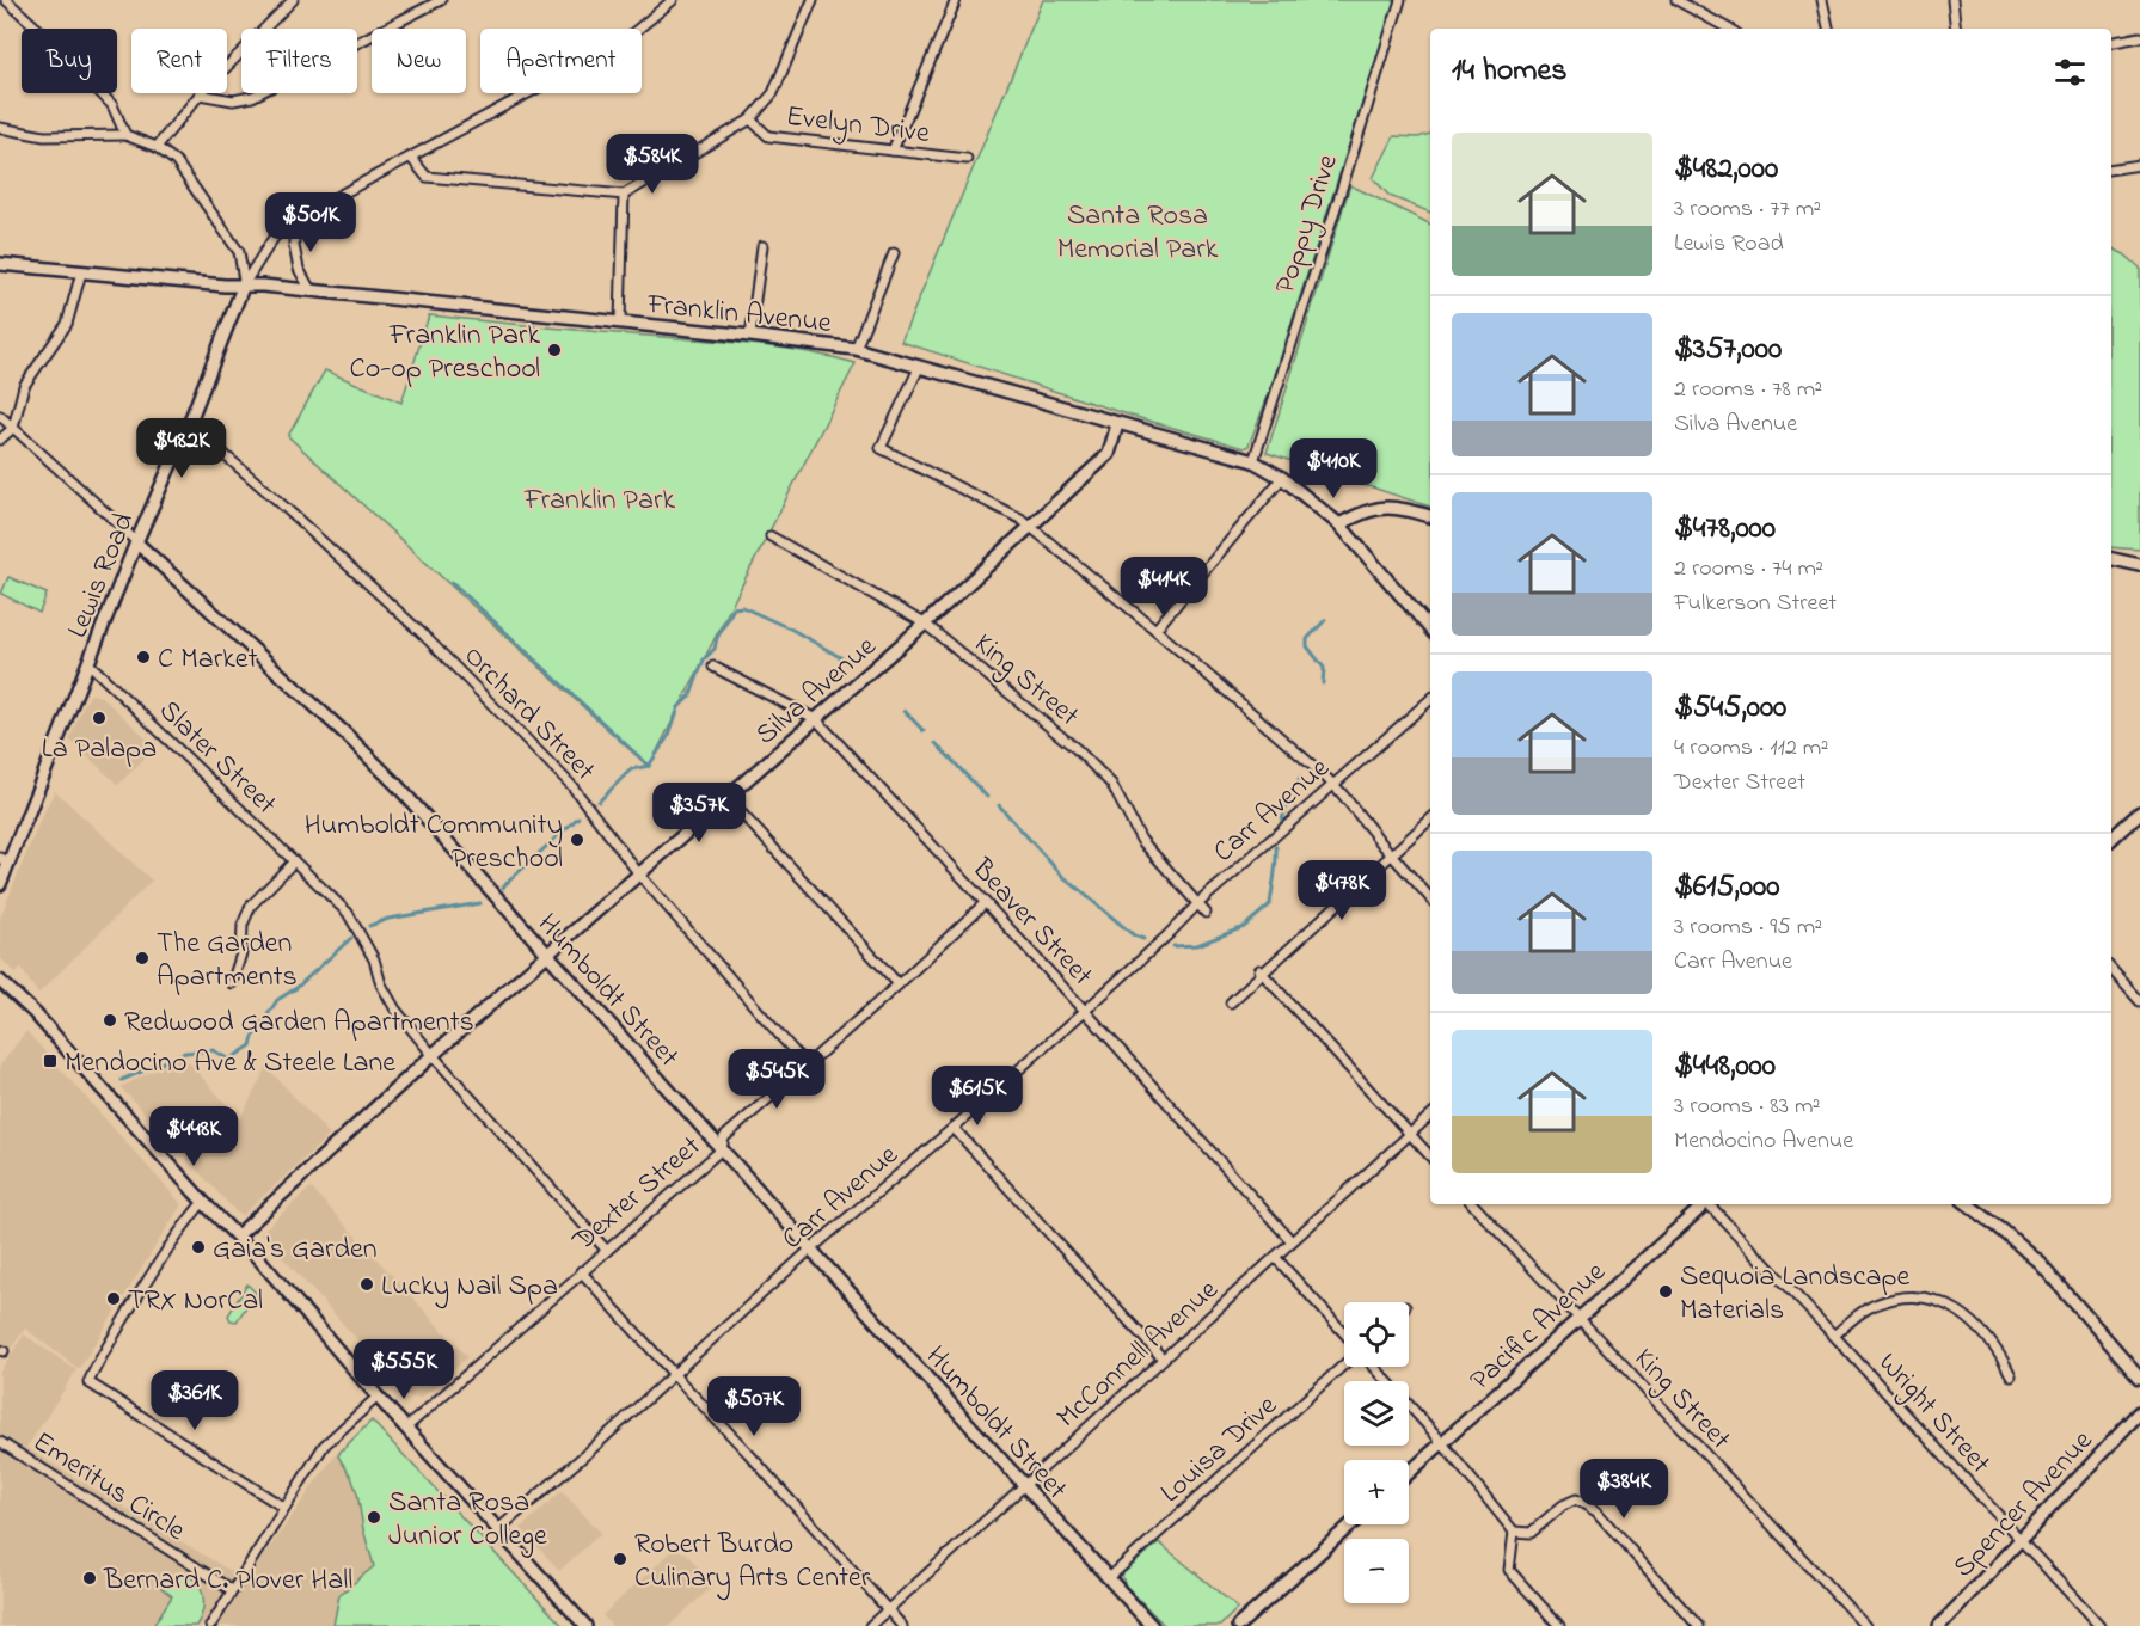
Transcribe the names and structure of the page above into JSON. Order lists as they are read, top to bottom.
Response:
{
  "streets": {
    "street": [
      "Evelyn Drive",
      "Poppy Drive",
      "Franklin Avenue",
      "Lewis Road",
      "King Street",
      "Silva Avenue",
      "Orchard Street",
      "Slater Street",
      "Carr Avenue",
      "Beaver Street",
      "Humboldt Street",
      "Dexter Street",
      "Pacific Avenue",
      "McConnell Avenue",
      "Wright Street",
      "Louisa Drive",
      "Emeritus Circle",
      "Spencer Avenue"
    ]
  },
  "crossings": [
    ["Poppy Drive", "Franklin Avenue"],
    ["Franklin Avenue", "Lewis Road"],
    ["Franklin Avenue", "Silva Avenue"],
    ["Lewis Road", "Orchard Street"],
    ["Lewis Road", "Slater Street"],
    ["Lewis Road", "Humboldt Street"],
    ["King Street", "Silva Avenue"],
    ["King Street", "Carr Avenue"],
    ["King Street", "Pacific Avenue"],
    ["Silva Avenue", "Orchard Street"],
    ["Silva Avenue", "Slater Street"],
    ["Silva Avenue", "Beaver Street"],
    ["Silva Avenue", "Humboldt Street"],
    ["Orchard Street", "Dexter Street"],
    ["Slater Street", "Dexter Street"],
    ["Carr Avenue", "Beaver Street"],
    ["Carr Avenue", "Humboldt Street"],
    ["Beaver Street", "Dexter Street"],
    ["Beaver Street", "McConnell Avenue"],
    ["Humboldt Street", "Dexter Street"],
    ["Humboldt Street", "McConnell Avenue"],
    ["Humboldt Street", "Louisa Drive"],
    ["Wright Street", "Spencer Avenue"]
  ],
  "parks": ["Santa Rosa Memorial Park", "Franklin Park"],
  "places": {
    "other": [
      "Franklin Park Co-op Preschool",
      "C Market",
      "La Palapa",
      "Humboldt Community Preschool",
      "The Garden Apartments",
      "Redwood Garden Apartments",
      "Gaia's Garden",
      "Lucky Nail Spa",
      "Sequoia Landscape Materials",
      "TRX NorCal",
      "Santa Rosa Junior College",
      "Robert Burdo Culinary Arts Center",
      "Bernard C. Plover Hall"
    ],
    "transit": ["Mendocino Ave & Steele Lane"]
  },
  "page": {
    "chip": [
      "Buy",
      "Rent",
      "Filters",
      "New",
      "Apartment"
    ],
    "heading": "14 homes",
    "list": [
      {
        "name": "$482,000",
        "note": "3 rooms · 77 m² · Lewis Road"
      },
      {
        "name": "$357,000",
        "note": "2 rooms · 78 m² · Silva Avenue"
      },
      {
        "name": "$478,000",
        "note": "2 rooms · 74 m² · Fulkerson Street"
      },
      {
        "name": "$545,000",
        "note": "4 rooms · 112 m² · Dexter Street"
      },
      {
        "name": "$615,000",
        "note": "3 rooms · 95 m² · Carr Avenue"
      },
      {
        "name": "$448,000",
        "note": "3 rooms · 83 m² · Mendocino Avenue"
      }
    ],
    "price": [
      "$584K",
      "$501K",
      "$482K",
      "$410K",
      "$414K",
      "$357K",
      "$478K",
      "$545K",
      "$615K",
      "$448K",
      "$555K",
      "$361K",
      "$507K",
      "$384K"
    ],
    "map_buttons": ["+", "−"]
  }
}
